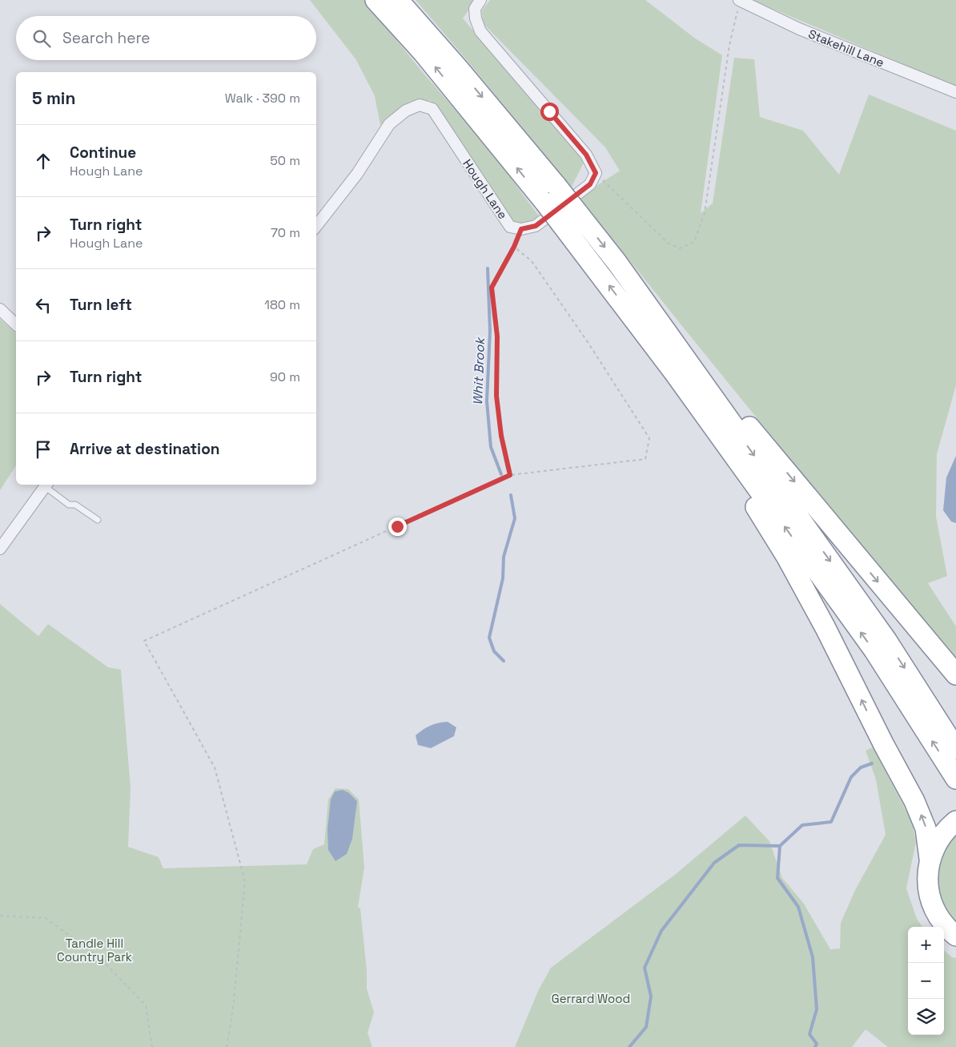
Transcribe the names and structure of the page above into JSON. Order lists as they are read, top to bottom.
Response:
{
  "streets": {
    "street": ["Stakehill Lane", "Hough Lane"]
  },
  "water": ["Whit Brook"],
  "parks": ["Tandle Hill Country Park", "Gerrard Wood"],
  "page": {
    "search": "Search here",
    "heading": ["5 min", "Walk · 390 m"],
    "list": [
      ["Continue", "Hough Lane", "50 m"],
      ["Turn right", "Hough Lane", "70 m"],
      ["Turn left", "180 m"],
      ["Turn right", "90 m"],
      "Arrive at destination"
    ],
    "map_buttons": ["+", "−"]
  }
}
